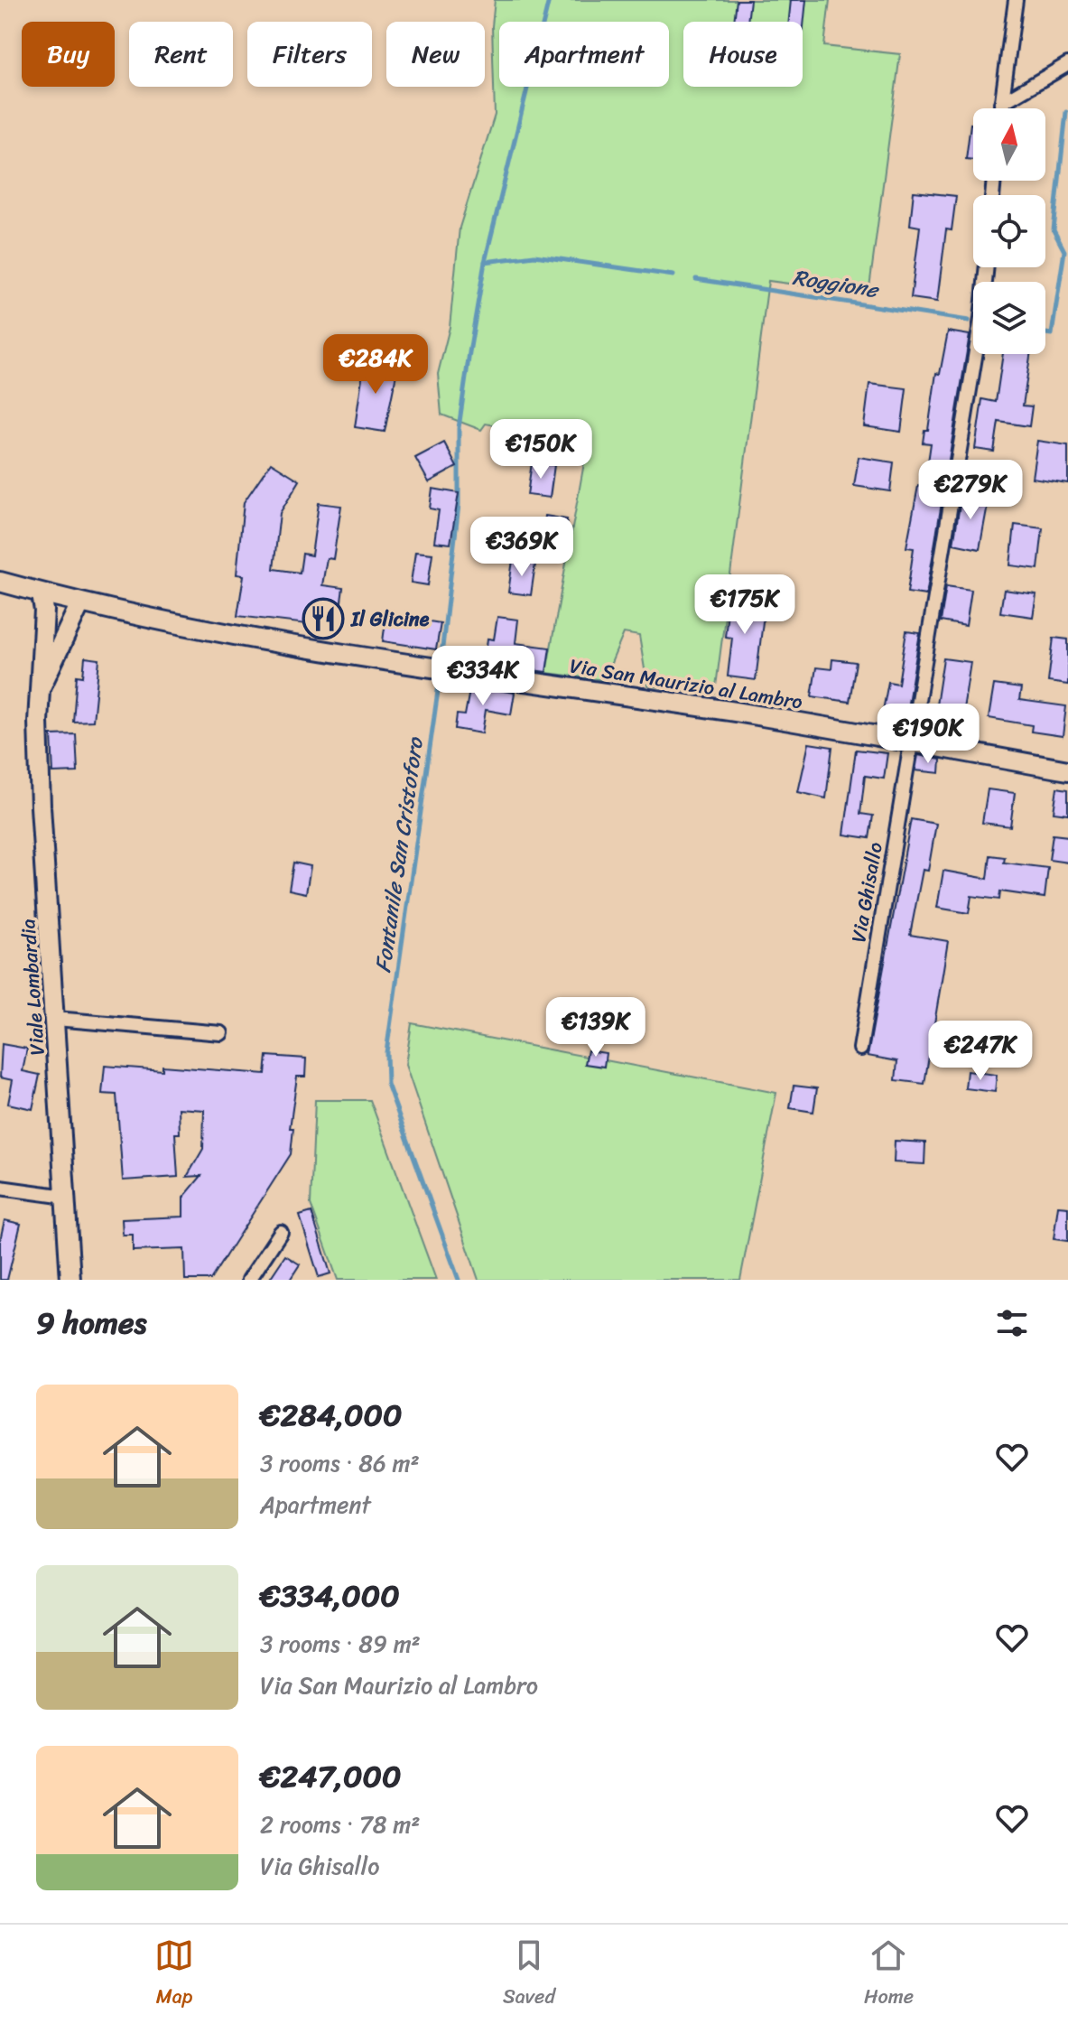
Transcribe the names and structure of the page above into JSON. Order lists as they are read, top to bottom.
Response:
{
  "streets": {
    "main road": ["Via San Maurizio al Lambro", "Viale Lombardia"],
    "street": ["Via Ghisallo"]
  },
  "crossings": [
    ["Via San Maurizio al Lambro", "Via Ghisallo"],
    ["Via San Maurizio al Lambro", "Viale Lombardia"]
  ],
  "water": ["Roggione", "Fontanile San Cristoforo"],
  "places": {
    "restaurant": ["Il Glicine"]
  },
  "north": "top",
  "page": {
    "chip": [
      "Buy",
      "Rent",
      "Filters",
      "New",
      "Apartment",
      "House"
    ],
    "price": [
      "€284K",
      "€150K",
      "€279K",
      "€369K",
      "€175K",
      "€334K",
      "€190K",
      "€139K",
      "€247K"
    ],
    "heading": "9 homes",
    "list": [
      {
        "name": "€284,000",
        "note": "3 rooms · 86 m² · Apartment"
      },
      {
        "name": "€334,000",
        "note": "3 rooms · 89 m² · Via San Maurizio al Lambro"
      },
      {
        "name": "€247,000",
        "note": "2 rooms · 78 m² · Via Ghisallo"
      }
    ],
    "tabs": ["Map", "Saved", "Home"]
  }
}
